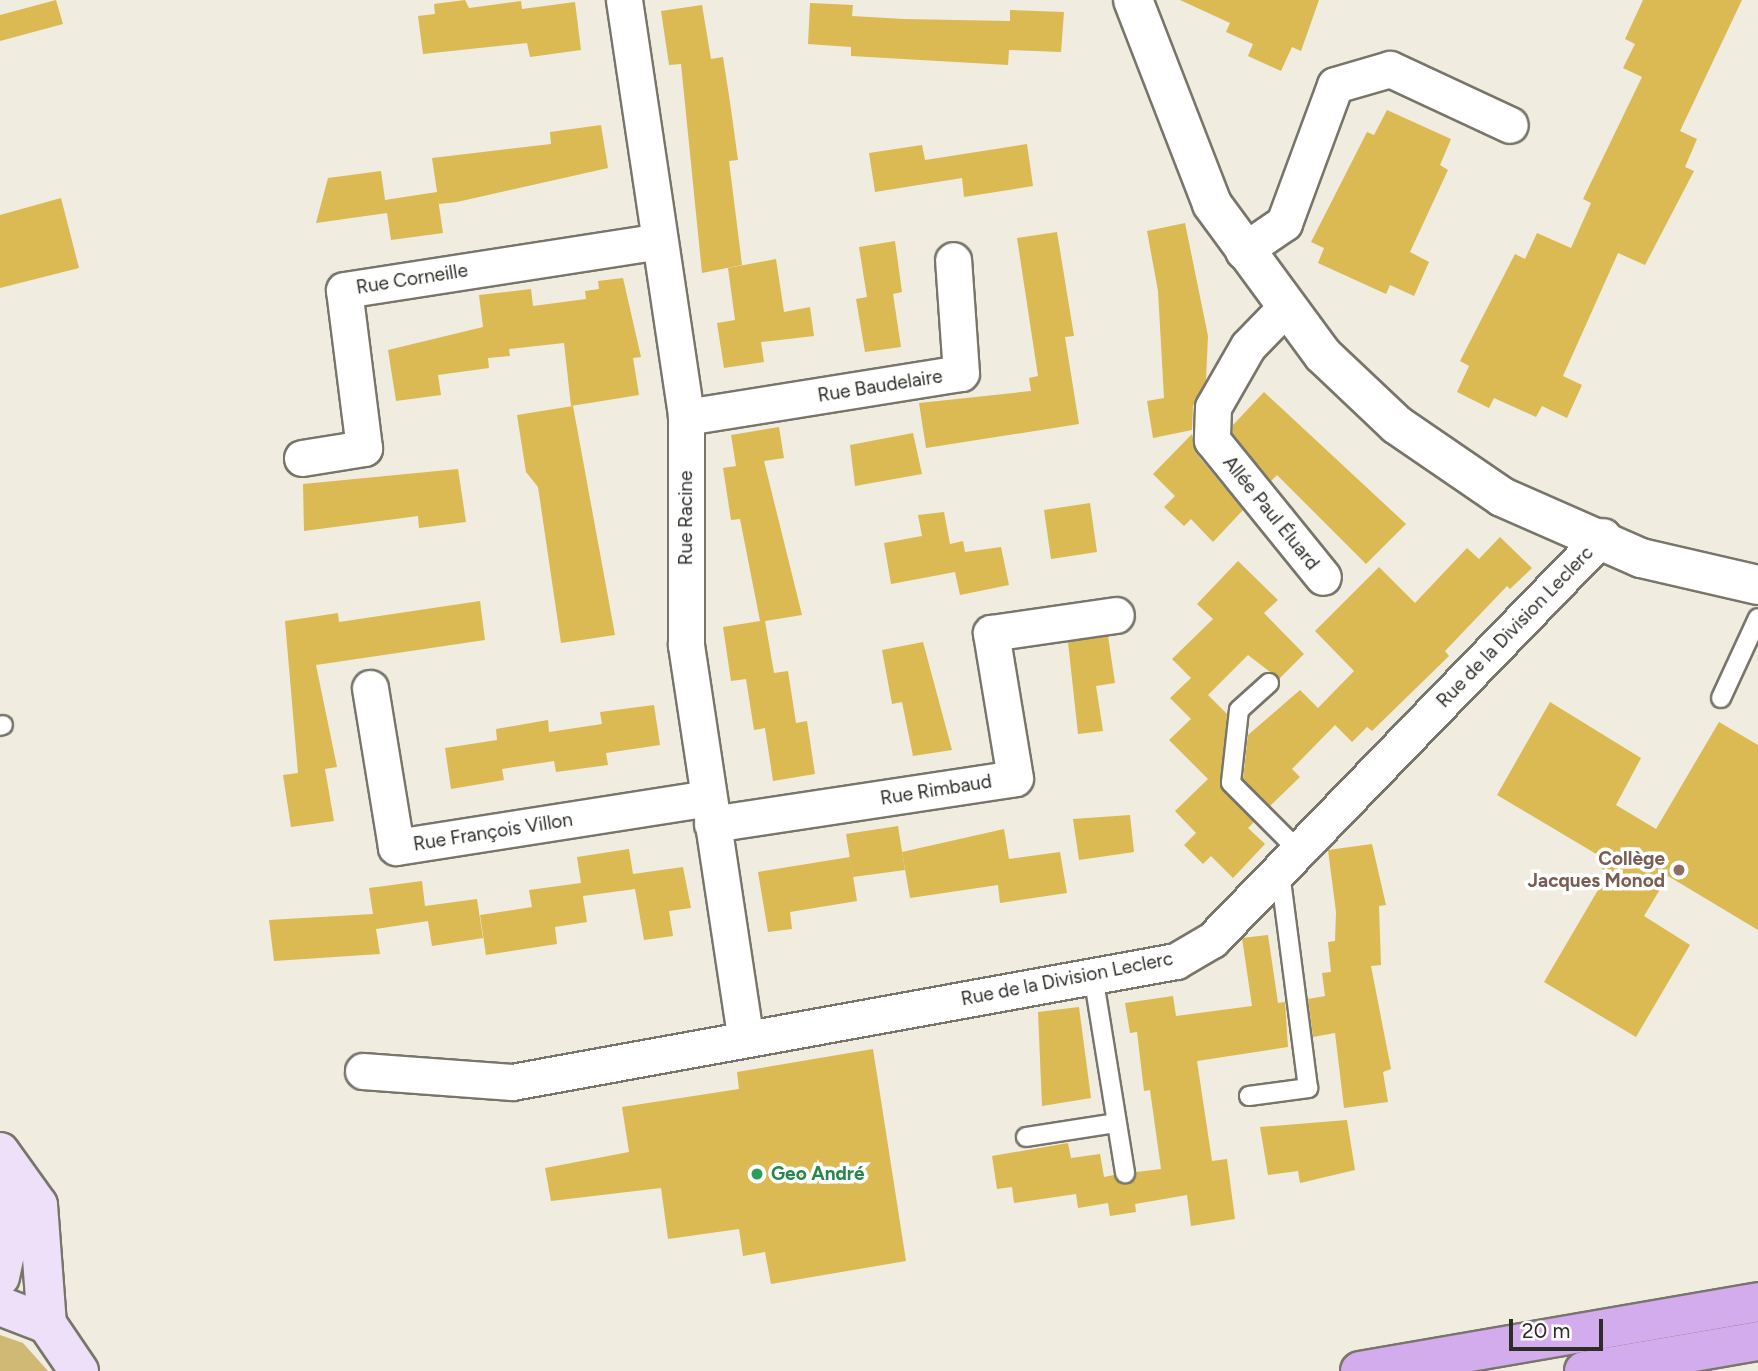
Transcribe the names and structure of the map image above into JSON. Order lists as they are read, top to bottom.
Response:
{
  "streets": {
    "street": [
      "Rue Corneille",
      "Rue Baudelaire",
      "Allée Paul Éluard",
      "Rue Racine",
      "Rue de la Division Leclerc",
      "Rue Rimbaud",
      "Rue François Villon"
    ]
  },
  "crossings": [
    ["Rue Corneille", "Rue Racine"],
    ["Rue Baudelaire", "Rue Racine"],
    ["Rue Racine", "Rue de la Division Leclerc"],
    ["Rue Racine", "Rue Rimbaud"],
    ["Rue Racine", "Rue François Villon"],
    ["Rue Rimbaud", "Rue François Villon"]
  ],
  "places": ["Collège Jacques Monod", "Geo André"],
  "scale_bar": "20 m"
}
